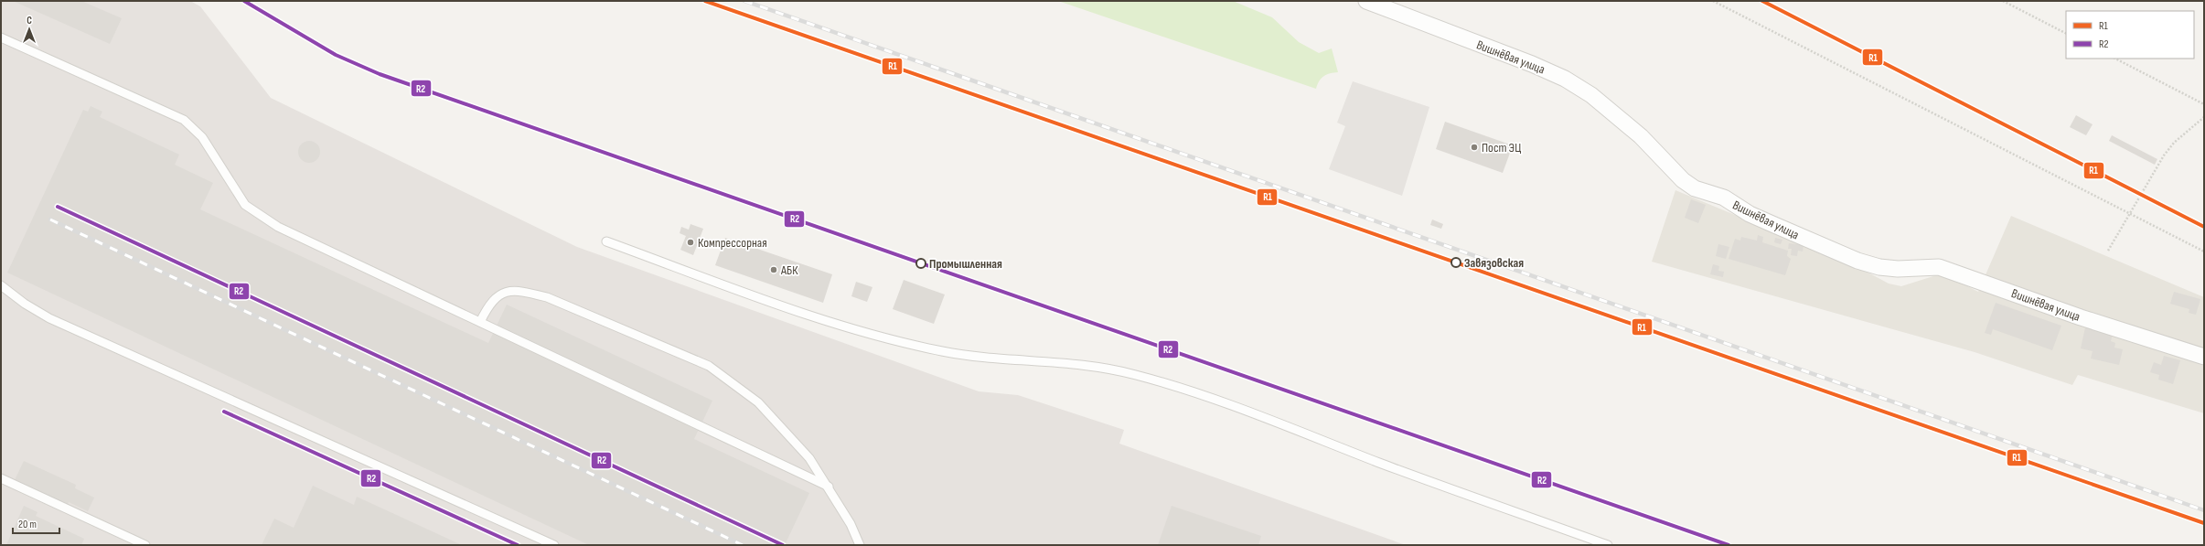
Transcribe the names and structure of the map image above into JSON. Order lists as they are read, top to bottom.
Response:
{
  "streets": {
    "street": ["Вишнёвая улица"]
  },
  "places": [
    "Пост ЭЦ",
    "Компрессорная",
    "Завязовская",
    "Промышленная",
    "АБК"
  ],
  "lines": ["transit line R1", "transit line R2"],
  "legend": ["R1", "R2"],
  "scale_bar": "20 m",
  "north": "top"
}
